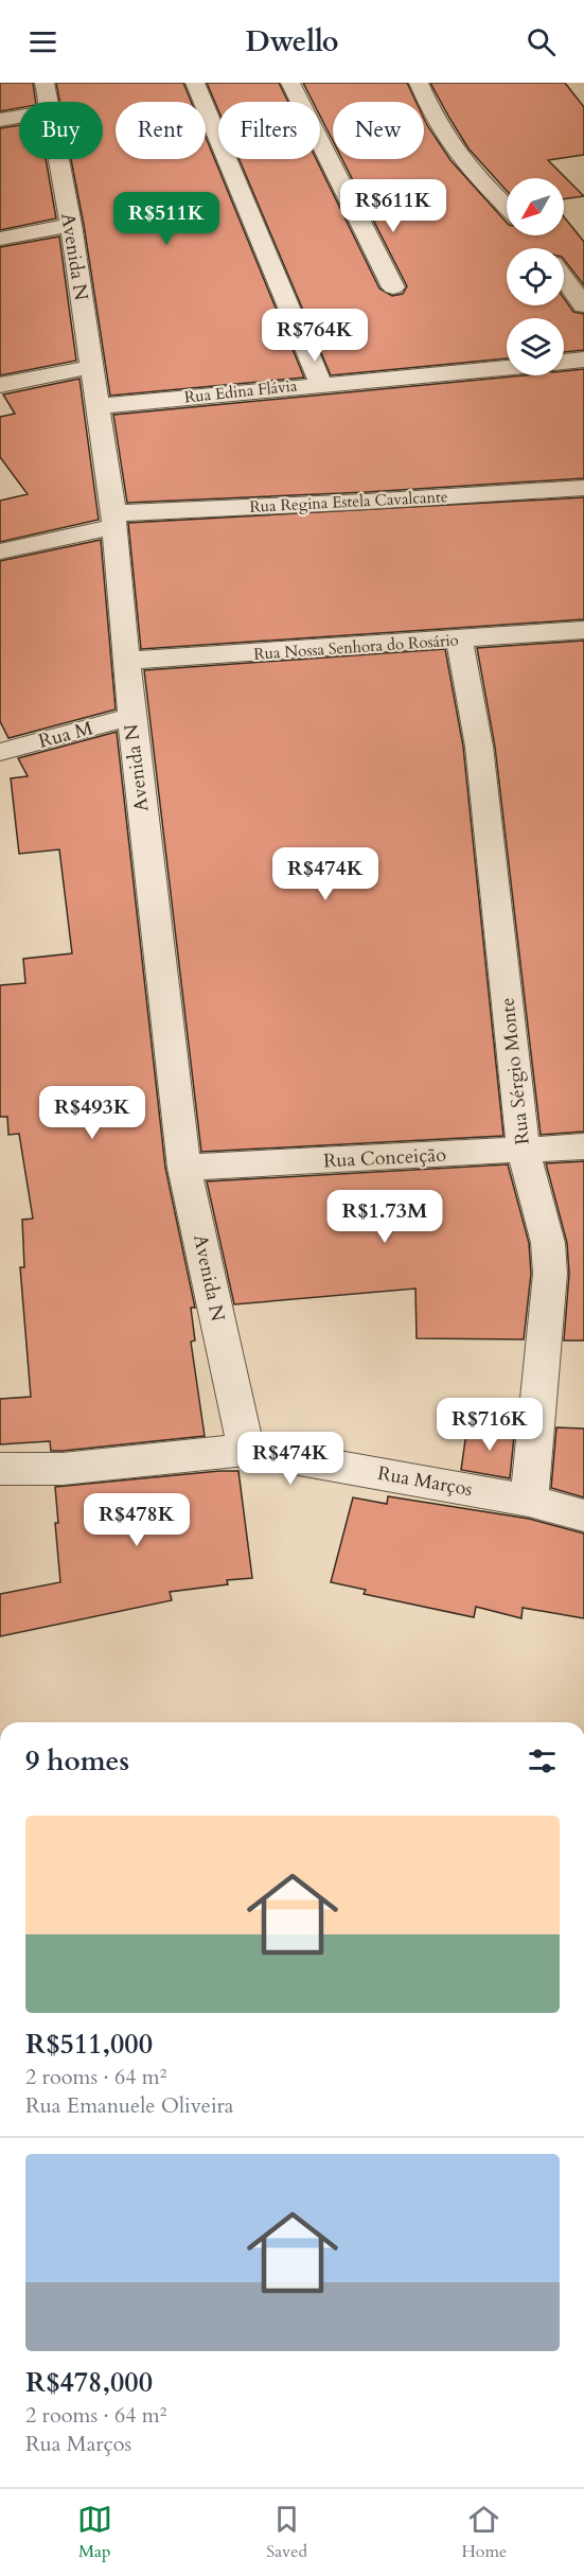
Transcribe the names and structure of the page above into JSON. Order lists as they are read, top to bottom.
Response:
{
  "streets": {
    "street": [
      "Avenida N",
      "Rua Edina Flávia",
      "Rua Regina Estela Cavalcante",
      "Rua Nossa Senhora do Rosário",
      "Rua M",
      "Rua Sérgio Monte",
      "Rua Conceição",
      "Rua Marços"
    ]
  },
  "crossings": [
    ["Avenida N", "Rua Edina Flávia"],
    ["Avenida N", "Rua Regina Estela Cavalcante"],
    ["Avenida N", "Rua Nossa Senhora do Rosário"],
    ["Avenida N", "Rua M"],
    ["Avenida N", "Rua Conceição"],
    ["Avenida N", "Rua Marços"],
    ["Rua Nossa Senhora do Rosário", "Rua Sérgio Monte"],
    ["Rua Sérgio Monte", "Rua Conceição"],
    ["Rua Sérgio Monte", "Rua Marços"]
  ],
  "north": "bottom left",
  "page": {
    "header": "Dwello",
    "chip": [
      "Buy",
      "Rent",
      "Filters",
      "New"
    ],
    "price": [
      "R$611K",
      "R$511K",
      "R$764K",
      "R$474K",
      "R$493K",
      "R$1.73M",
      "R$716K",
      "R$474K",
      "R$478K"
    ],
    "heading": "9 homes",
    "list": [
      {
        "name": "R$511,000",
        "note": "2 rooms · 64 m² · Rua Emanuele Oliveira"
      },
      {
        "name": "R$478,000",
        "note": "2 rooms · 64 m² · Rua Marços"
      }
    ],
    "tabs": ["Map", "Saved", "Home"]
  }
}
